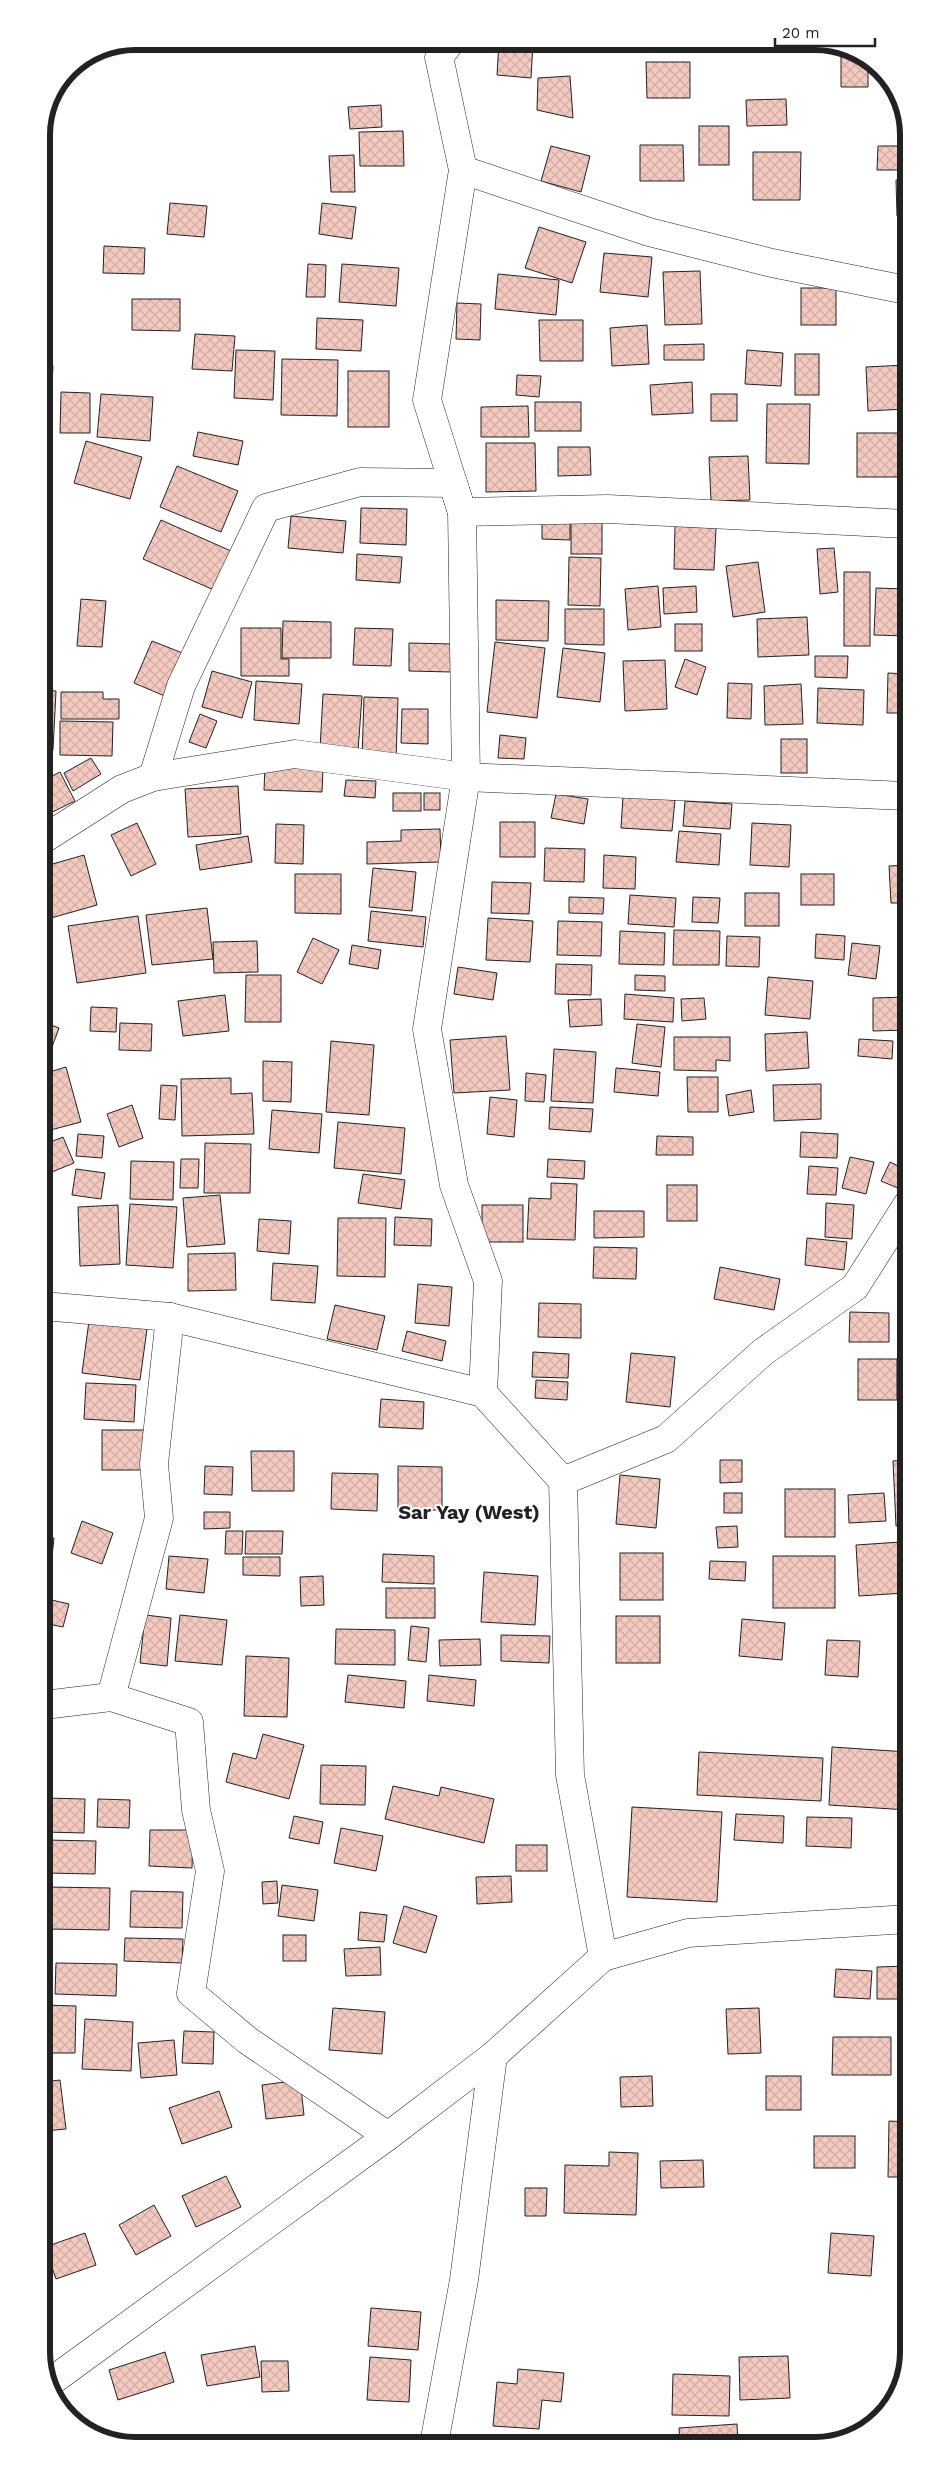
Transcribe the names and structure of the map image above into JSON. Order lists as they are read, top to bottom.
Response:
{
  "districts": ["Sar Yay (West)"],
  "scale_bar": "20 m"
}
